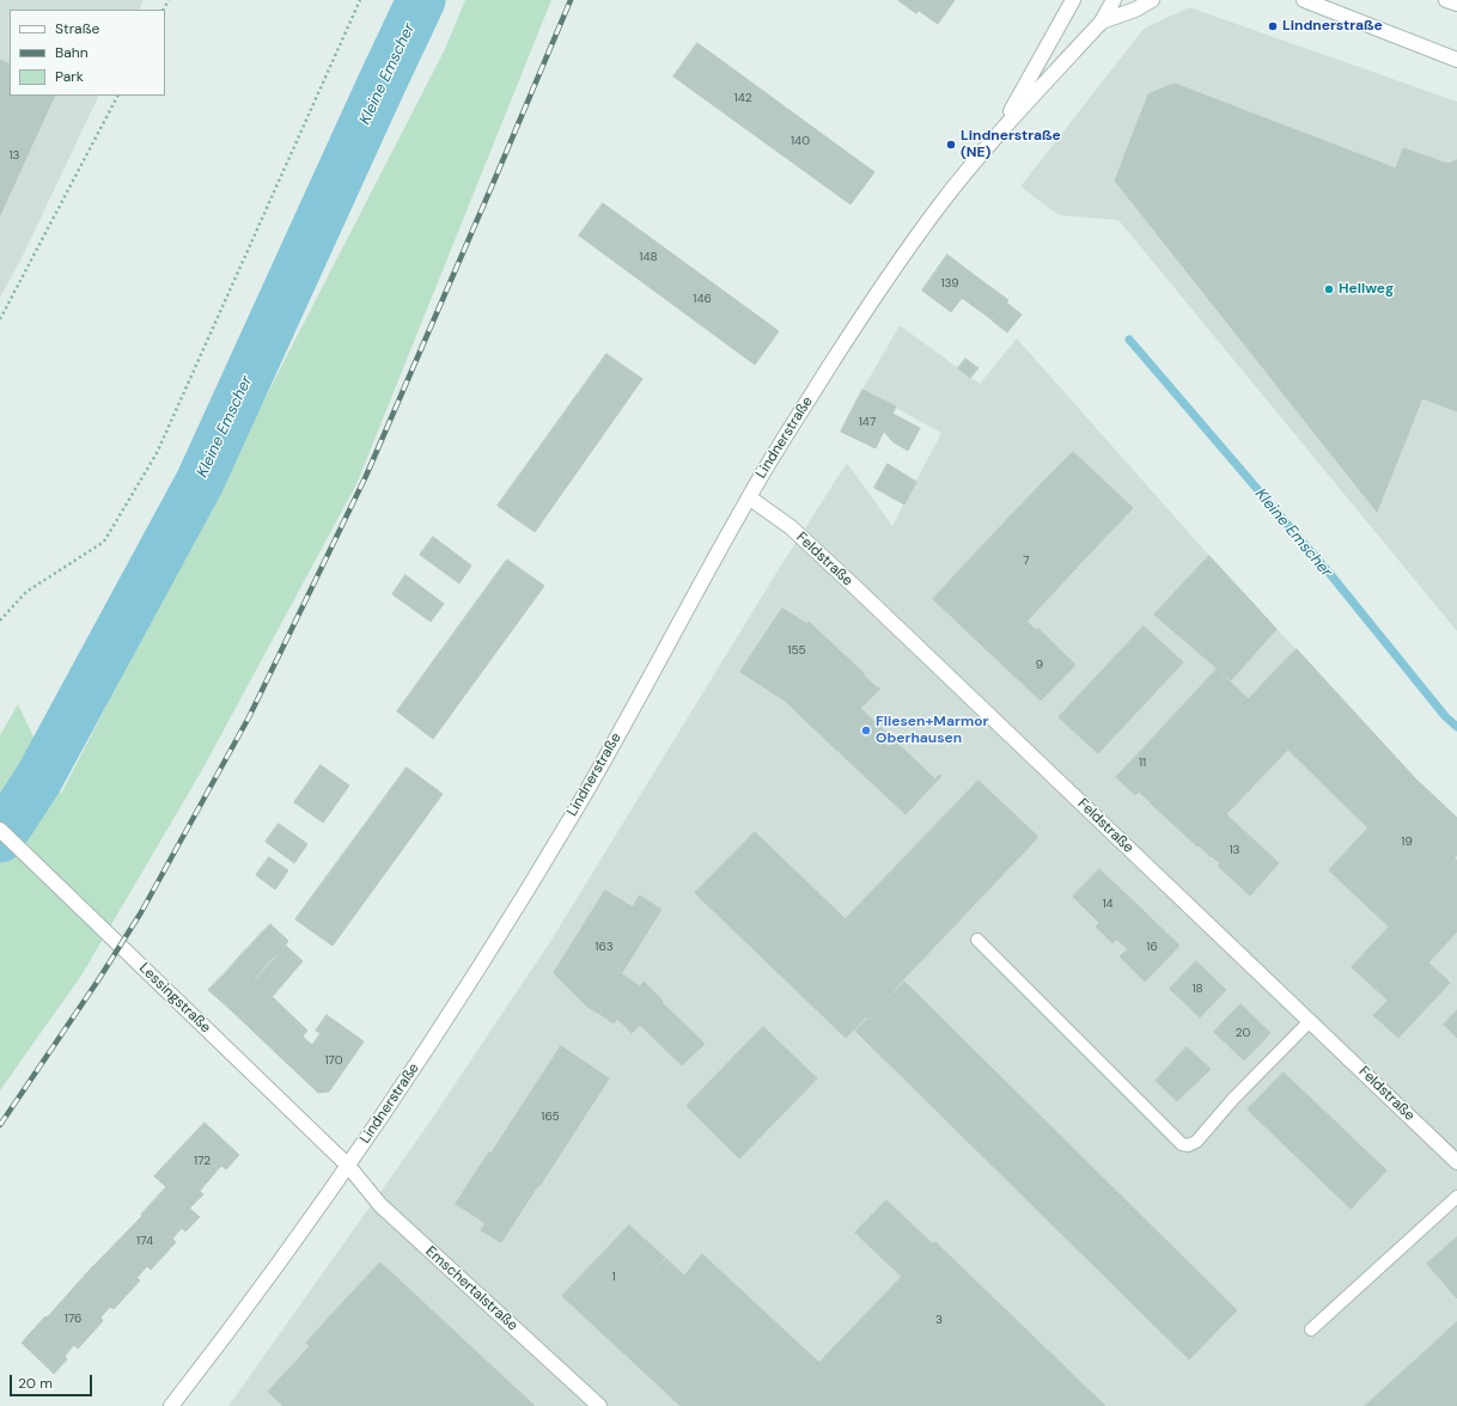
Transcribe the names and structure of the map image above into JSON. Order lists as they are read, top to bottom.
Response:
{
  "streets": {
    "street": [
      "Lindnerstraße",
      "Feldstraße",
      "Lessingstraße",
      "Emschertalstraße"
    ]
  },
  "crossings": [
    ["Lindnerstraße", "Feldstraße"],
    ["Lindnerstraße", "Lessingstraße"],
    ["Lindnerstraße", "Emschertalstraße"],
    ["Lessingstraße", "Emschertalstraße"]
  ],
  "water": ["Kleine Emscher"],
  "places": [
    "Lindnerstraße",
    "Lindnerstraße (NE)",
    "Hellweg",
    "Fliesen+Marmor Oberhausen"
  ],
  "house_numbers": [
    "142",
    "140",
    "13",
    "148",
    "139",
    "146",
    "147",
    "7",
    "155",
    "9",
    "11",
    "19",
    "13",
    "14",
    "163",
    "16",
    "18",
    "20",
    "170",
    "165",
    "172",
    "174",
    "1",
    "176",
    "3"
  ],
  "legend": ["Straße", "Bahn", "Park"],
  "scale_bar": "20 m"
}
